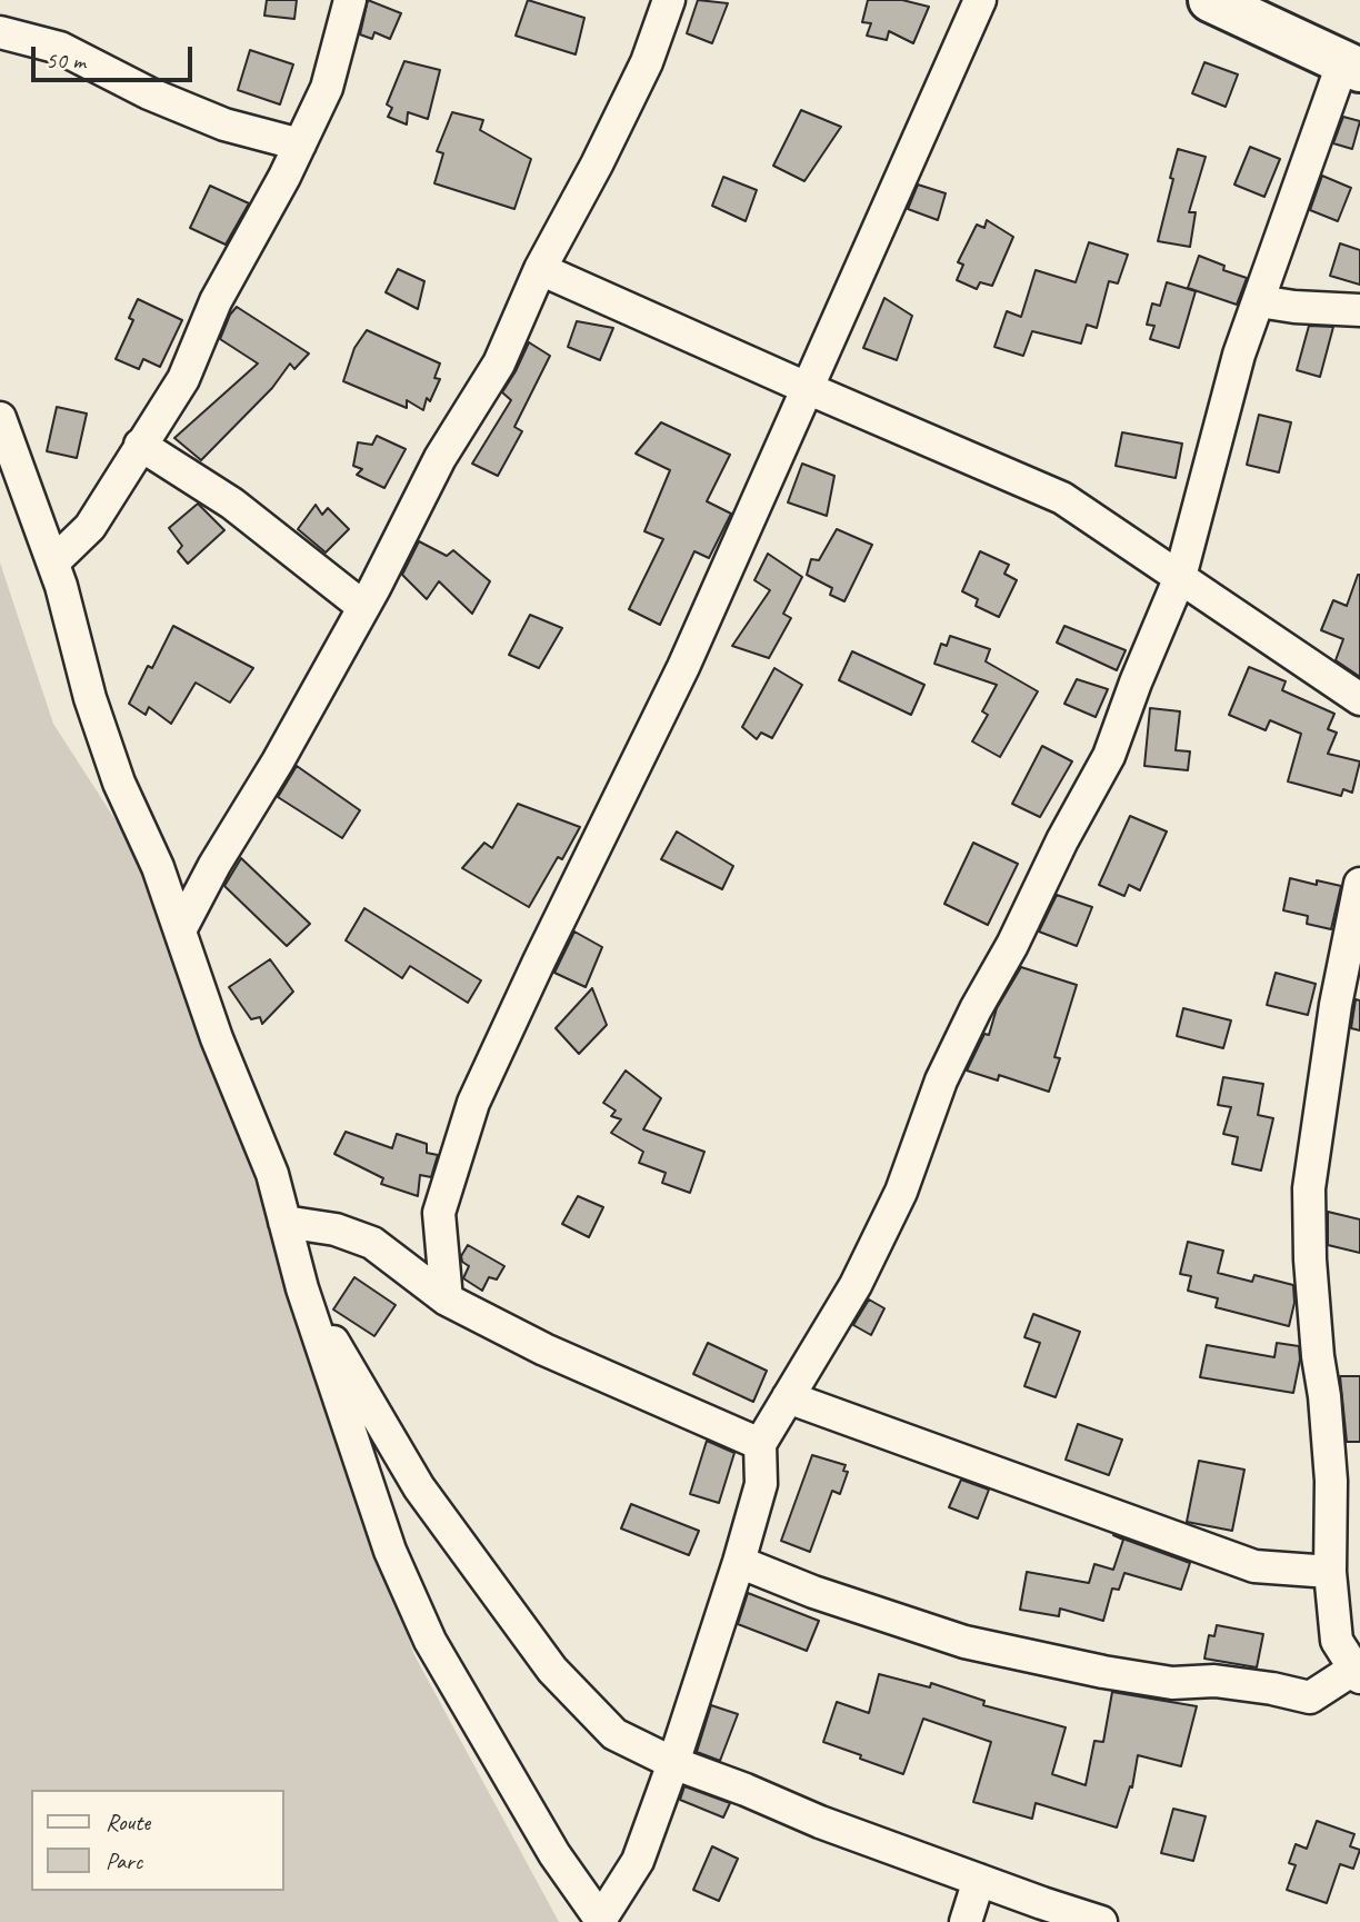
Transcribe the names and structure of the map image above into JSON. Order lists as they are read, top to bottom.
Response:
{
  "legend": ["Route", "Parc"],
  "scale_bar": "50 m"
}
